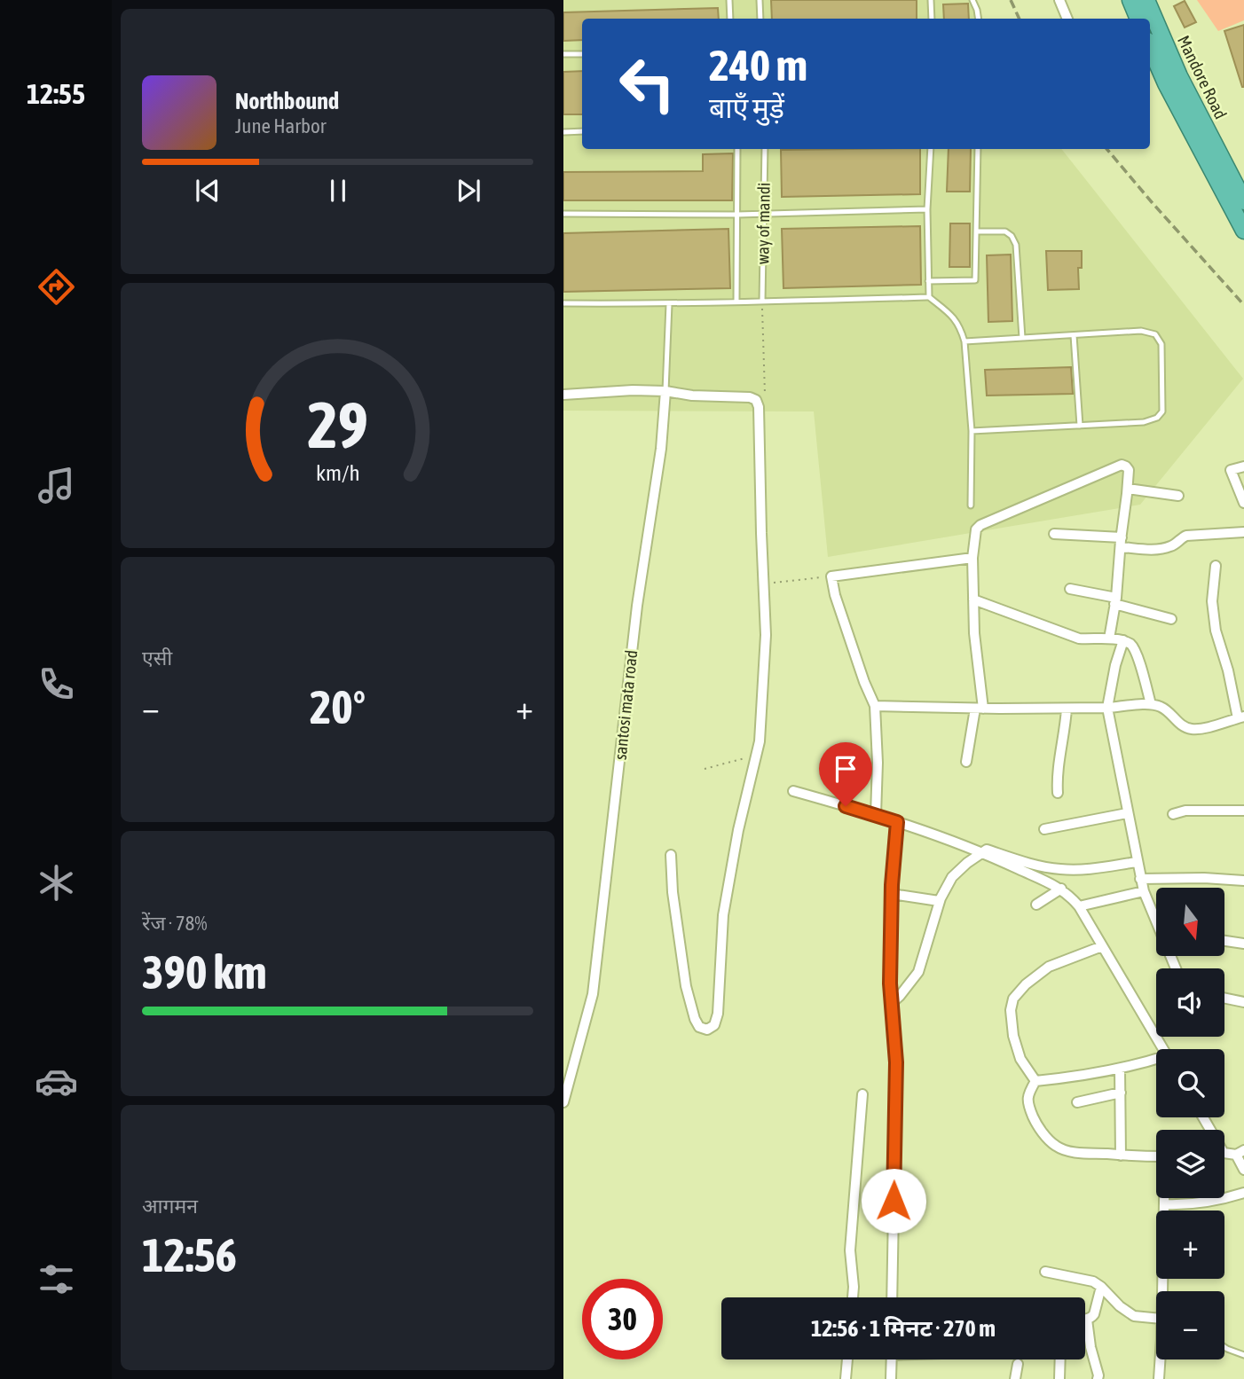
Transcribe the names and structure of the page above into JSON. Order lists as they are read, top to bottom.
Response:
{
  "streets": {
    "highway": ["Mandore Road"],
    "street": ["santosi mata road"],
    "lane": ["way of mandi"]
  },
  "north": "bottom",
  "page": {
    "tabs": "12:55",
    "turn": ["240 m", "बाएँ मुड़ें"],
    "song": ["Northbound", "June Harbor"],
    "tile": [
      "एसी",
      ["रेंज · 78%", "390 km"],
      ["आगमन", "12:56"]
    ],
    "heat": ["−", "20°", "+"],
    "map_buttons": ["+", "−"],
    "limit": "30",
    "trip": "12:56 · 1 मिनट · 270 m",
    "gauge": ["29", "km/h"]
  }
}
